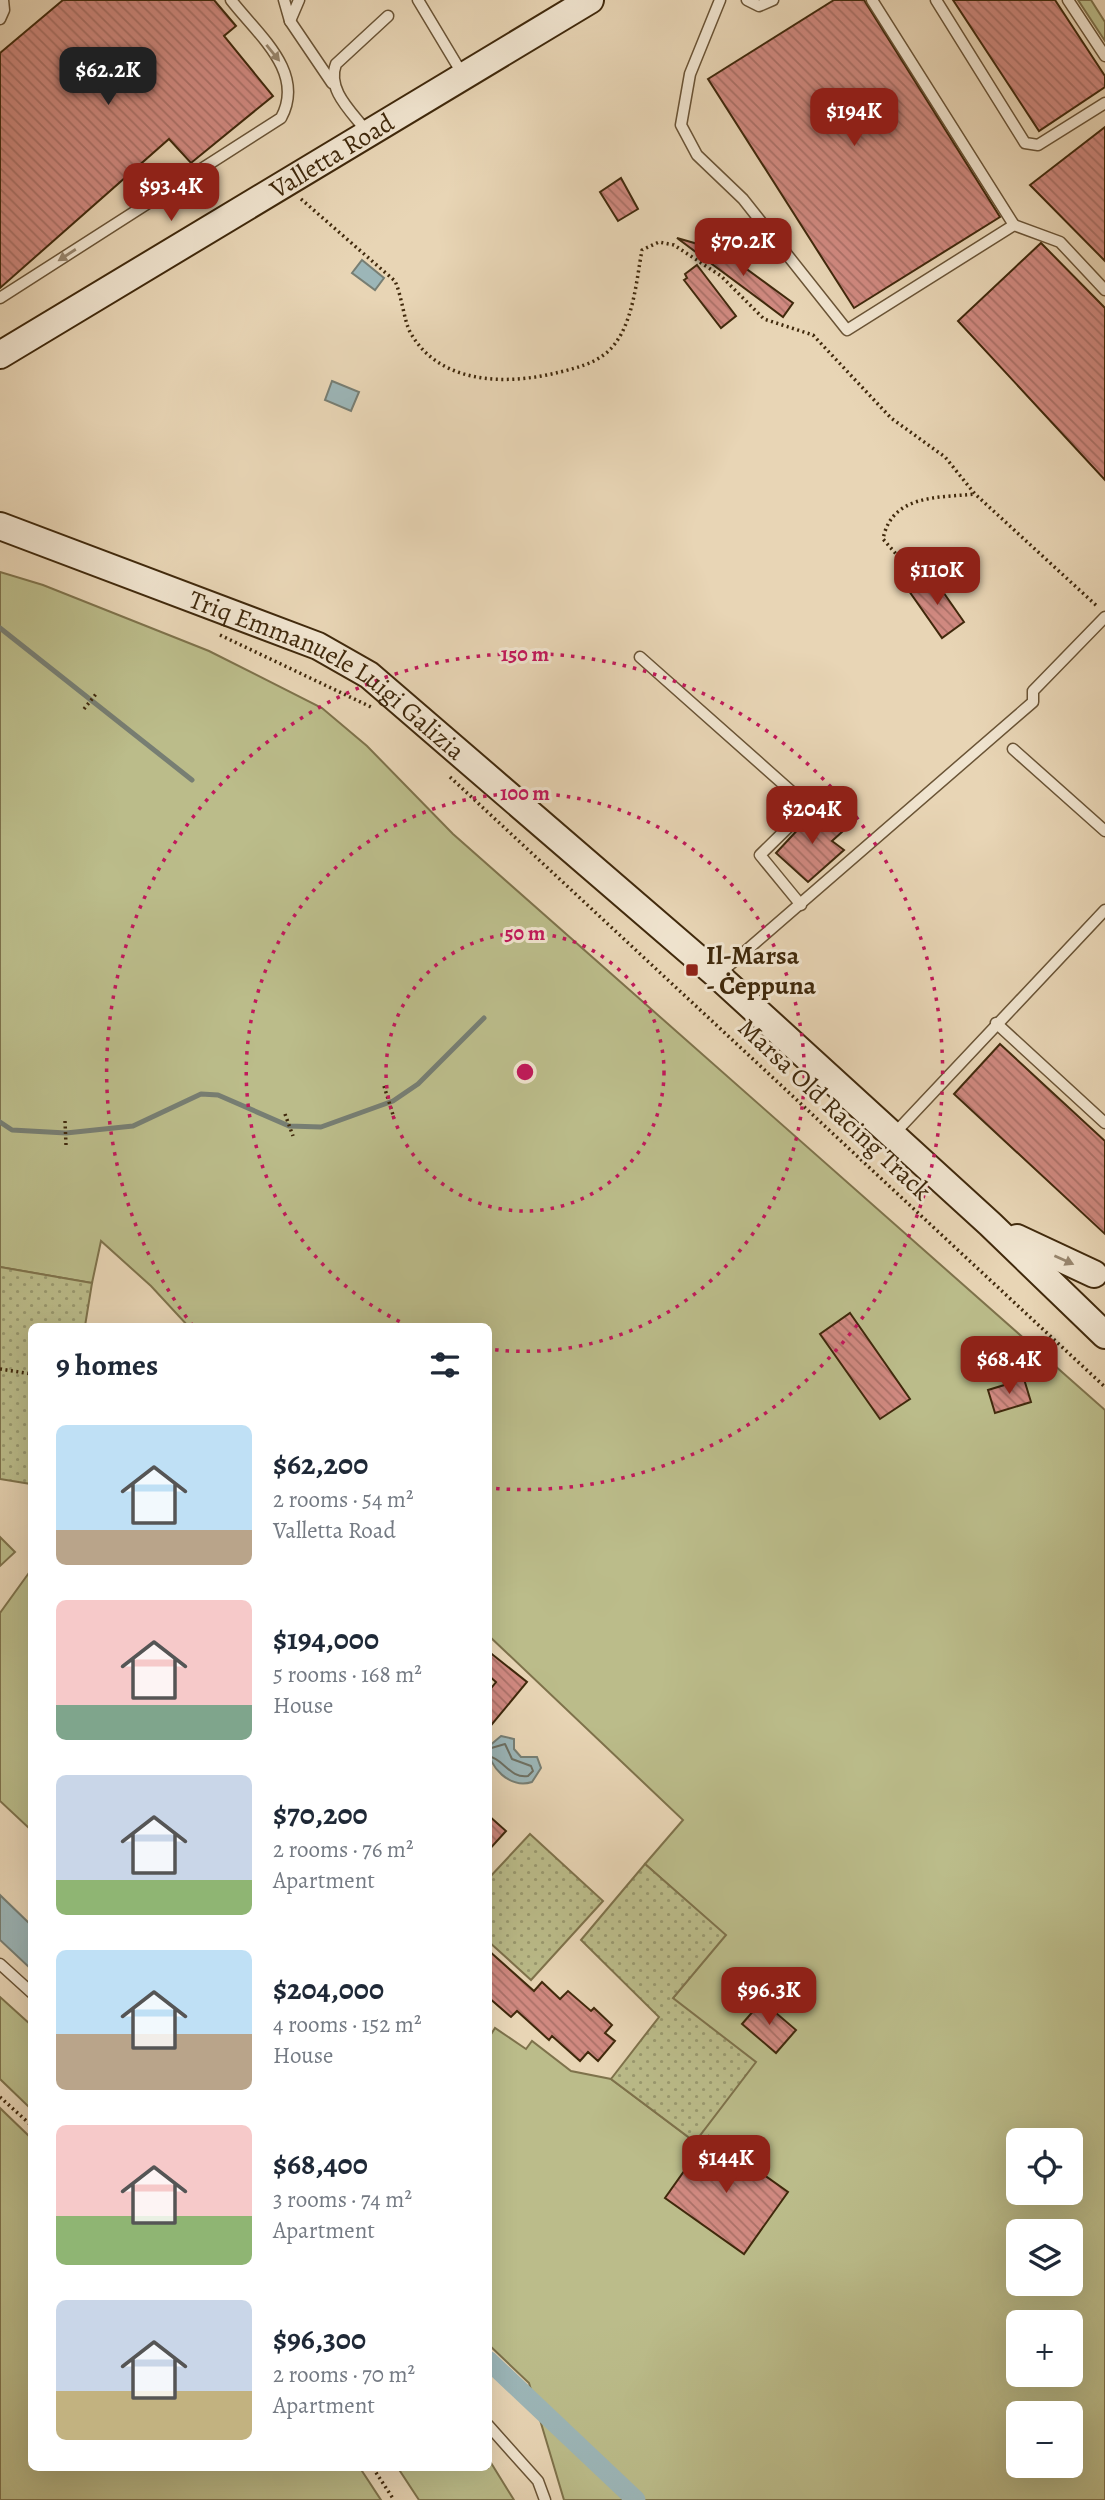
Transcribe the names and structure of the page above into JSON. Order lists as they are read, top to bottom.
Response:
{
  "streets": {
    "main road": ["Valletta Road", "Triq Emmanuele Luigi Galizia"],
    "path": ["Marsa Old Racing Track"]
  },
  "places": {
    "transit": ["Il-Marsa - Ċeppuna"]
  },
  "page": {
    "price": [
      "$62.2K",
      "$194K",
      "$93.4K",
      "$70.2K",
      "$110K",
      "$204K",
      "$68.4K",
      "$96.3K",
      "$144K"
    ],
    "heading": "9 homes",
    "list": [
      {
        "name": "$62,200",
        "note": "2 rooms · 54 m² · Valletta Road"
      },
      {
        "name": "$194,000",
        "note": "5 rooms · 168 m² · House"
      },
      {
        "name": "$70,200",
        "note": "2 rooms · 76 m² · Apartment"
      },
      {
        "name": "$204,000",
        "note": "4 rooms · 152 m² · House"
      },
      {
        "name": "$68,400",
        "note": "3 rooms · 74 m² · Apartment"
      },
      {
        "name": "$96,300",
        "note": "2 rooms · 70 m² · Apartment"
      }
    ],
    "map_buttons": ["+", "−"]
  },
  "rings": ["150 m", "100 m", "50 m"]
}
